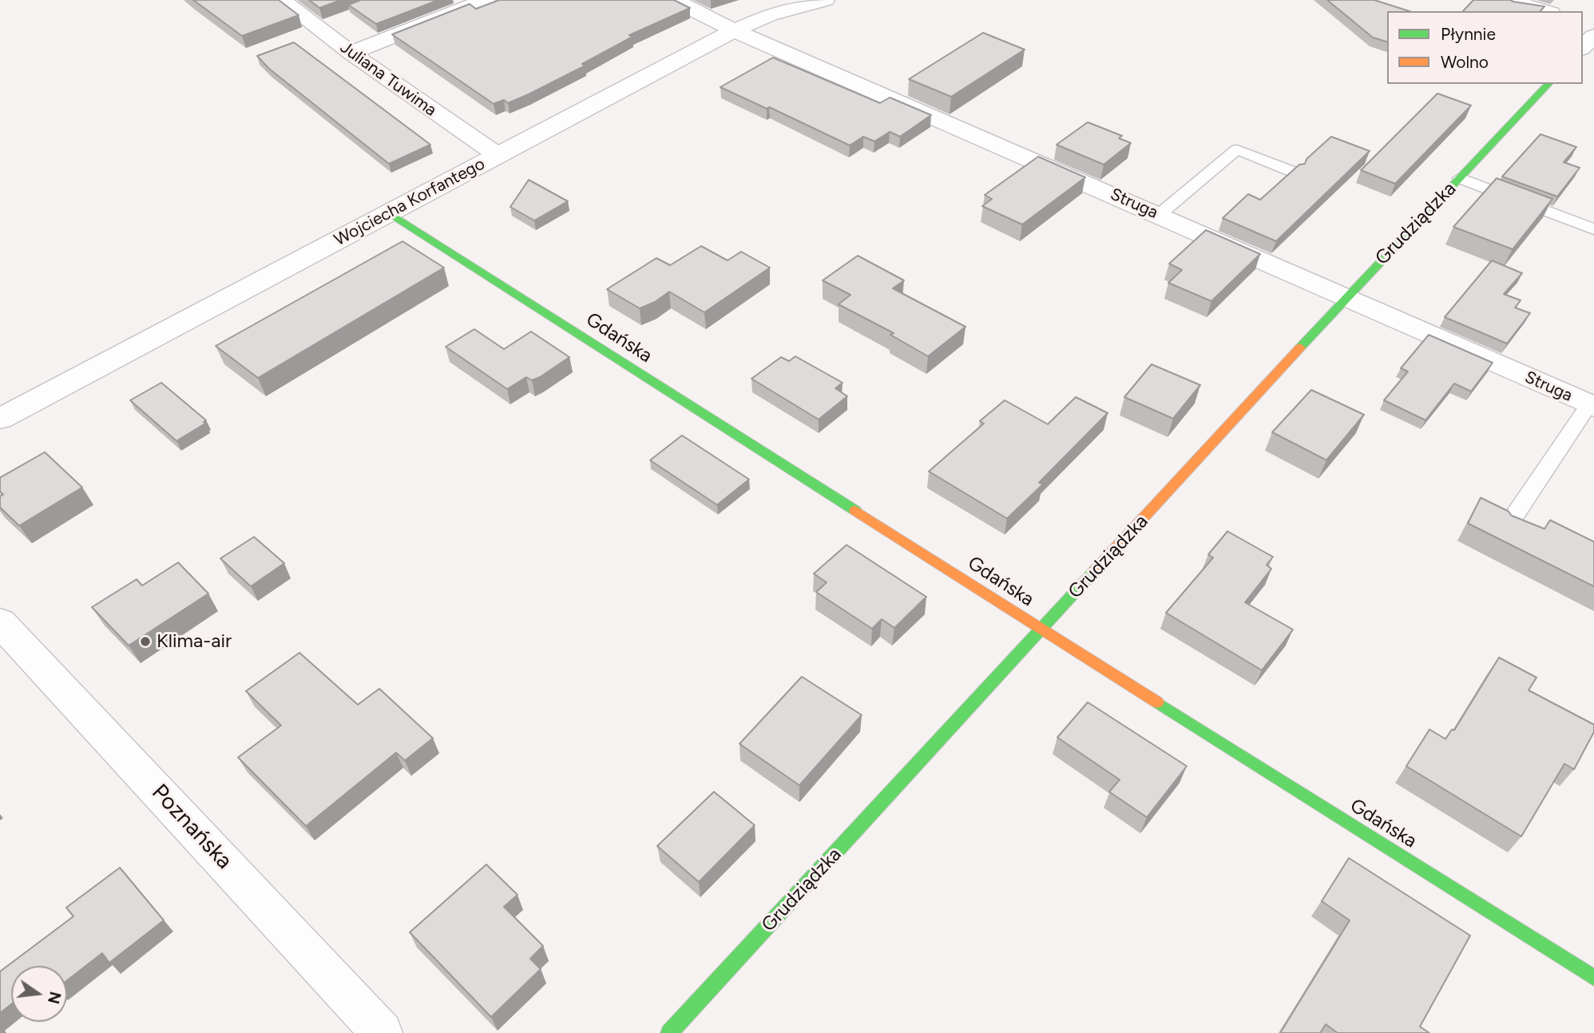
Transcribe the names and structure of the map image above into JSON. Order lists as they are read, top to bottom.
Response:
{
  "streets": {
    "street": [
      "Juliana Tuwima",
      "Wojciecha Korfantego",
      "Struga",
      "Grudziądzka",
      "Gdańska",
      "Poznańska"
    ]
  },
  "crossings": [
    ["Juliana Tuwima", "Wojciecha Korfantego"],
    ["Wojciecha Korfantego", "Struga"],
    ["Wojciecha Korfantego", "Gdańska"],
    ["Struga", "Grudziądzka"],
    ["Grudziądzka", "Gdańska"]
  ],
  "places": ["Klima-air"],
  "legend": ["Płynnie", "Wolno"],
  "north": "right"
}
